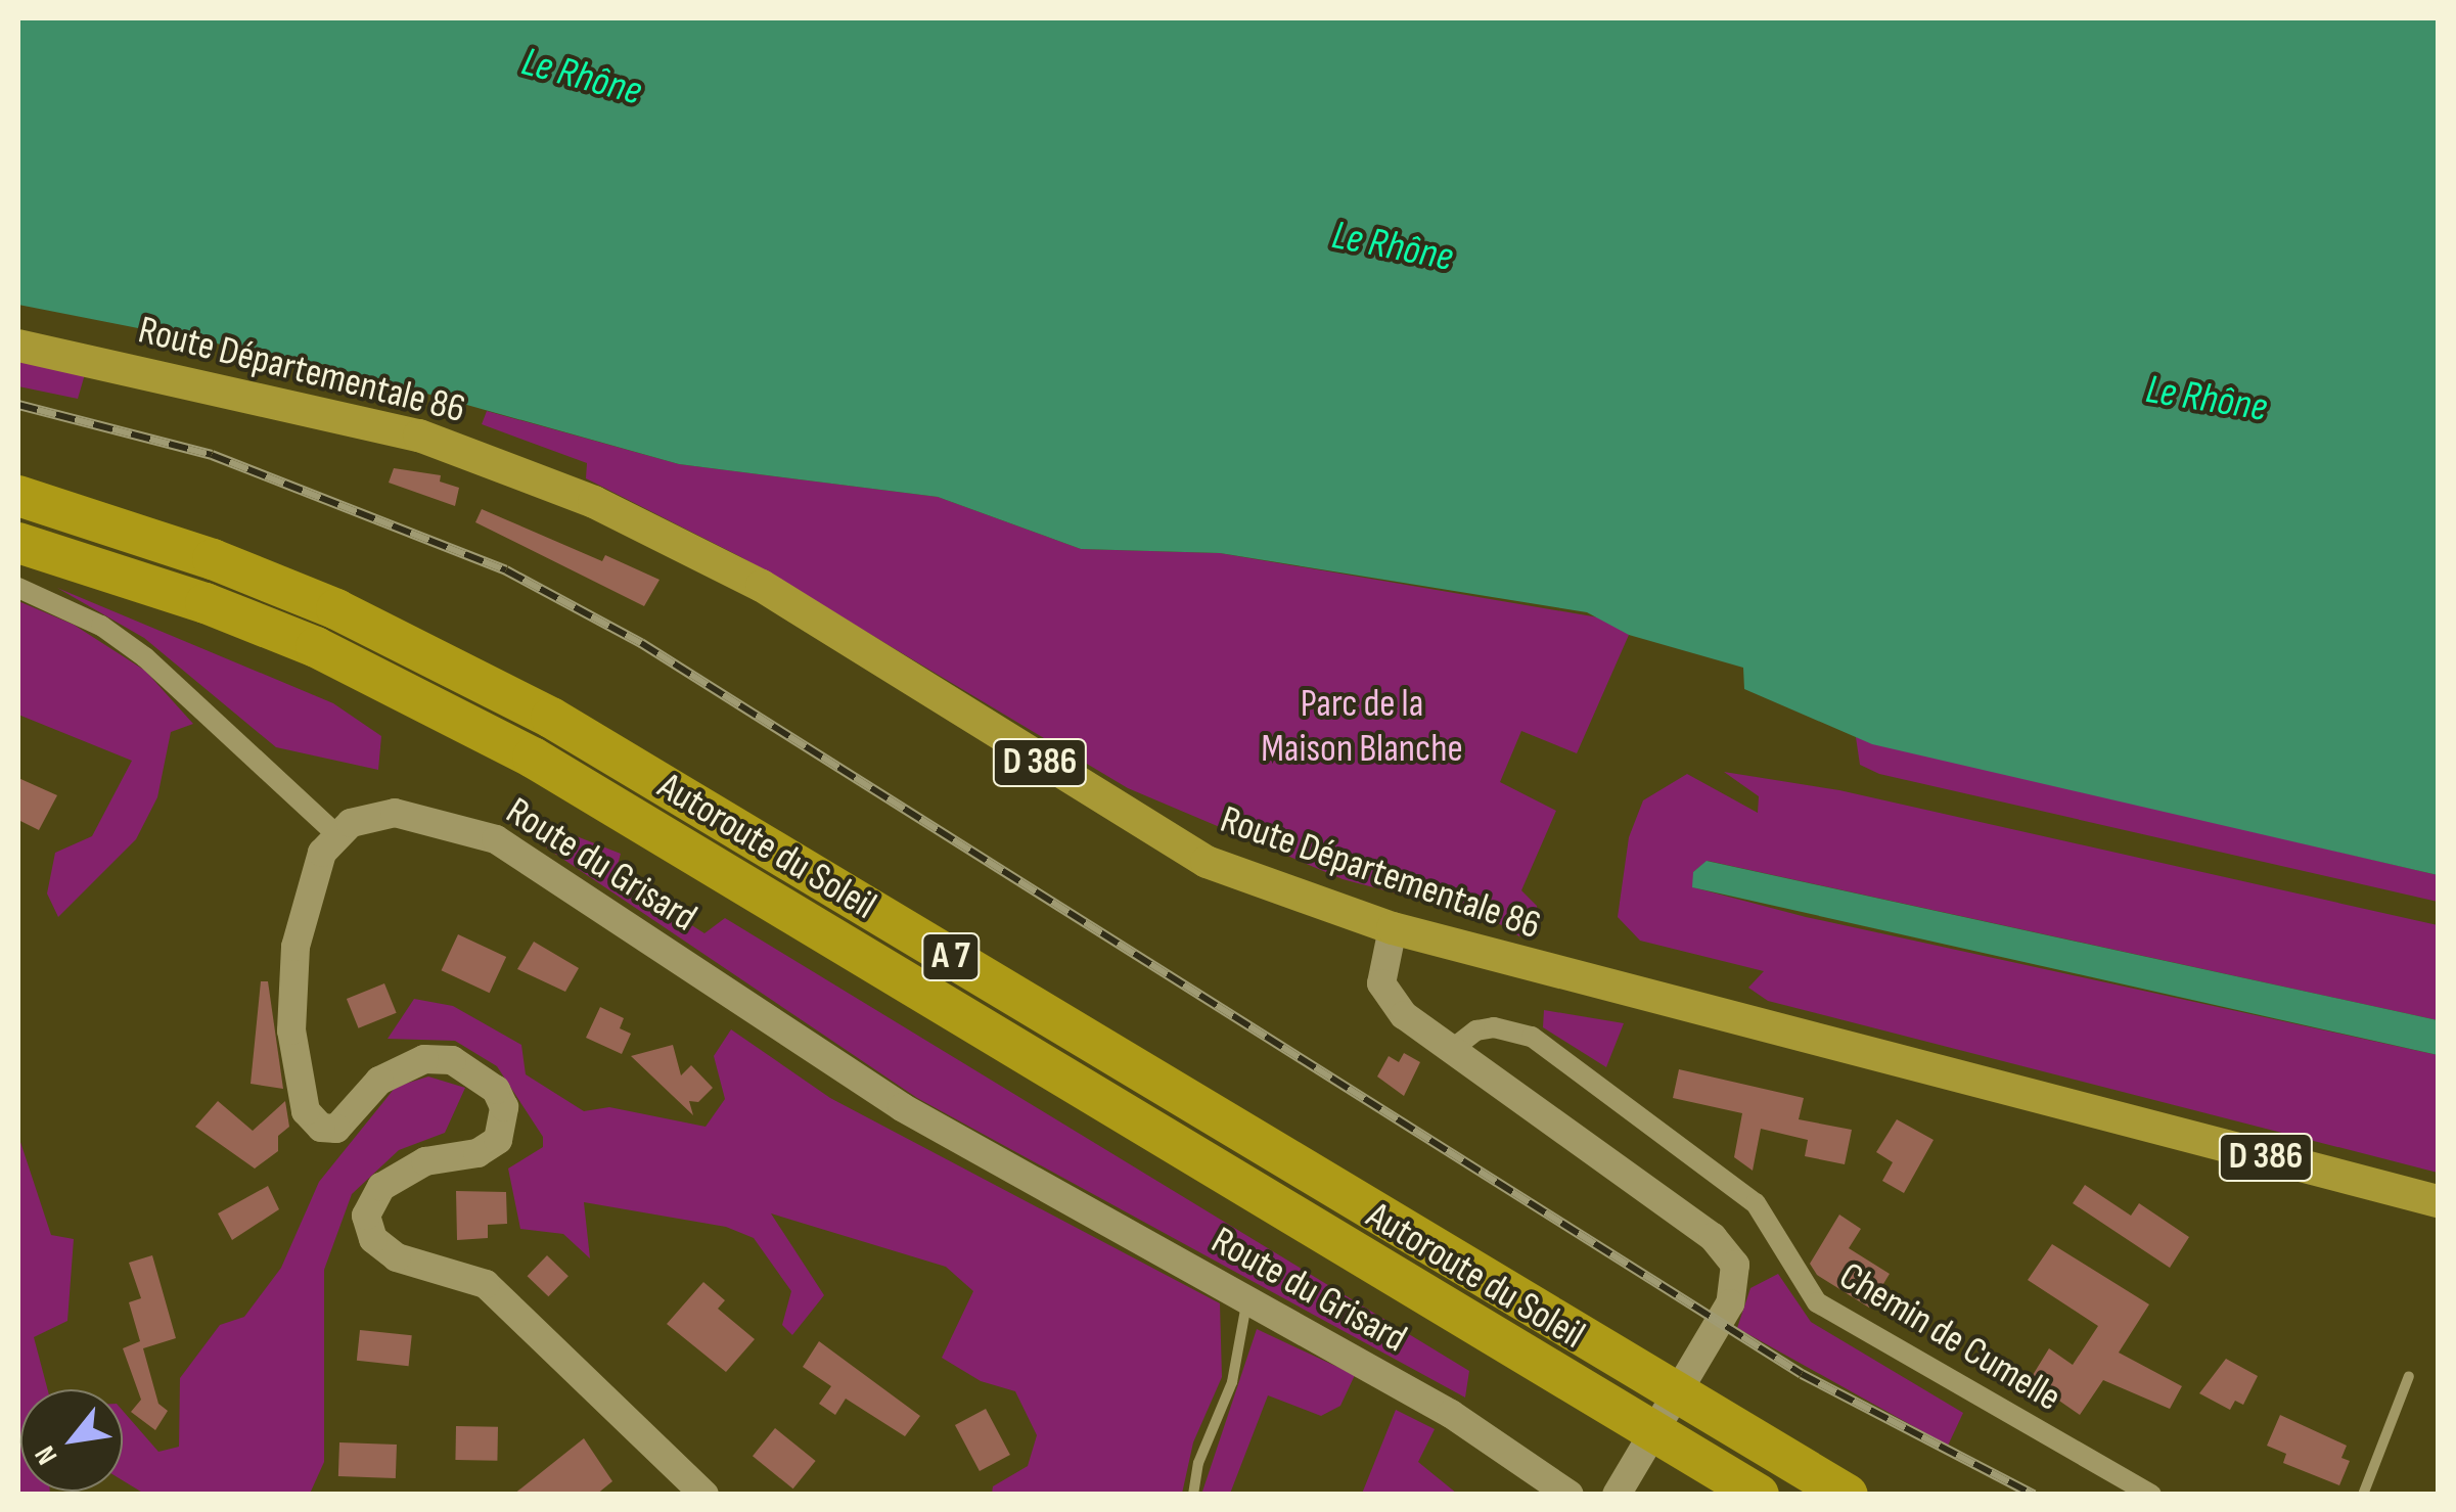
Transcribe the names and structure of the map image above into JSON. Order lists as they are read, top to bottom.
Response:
{
  "streets": {
    "highway": ["Autoroute du Soleil", "A 7"],
    "main road": ["Route Départementale 86", "D 386"],
    "street": ["Route du Grisard", "Chemin de Cumelle"]
  },
  "water": ["Le Rhône"],
  "parks": ["Parc de la Maison Blanche"],
  "north": "bottom left"
}
